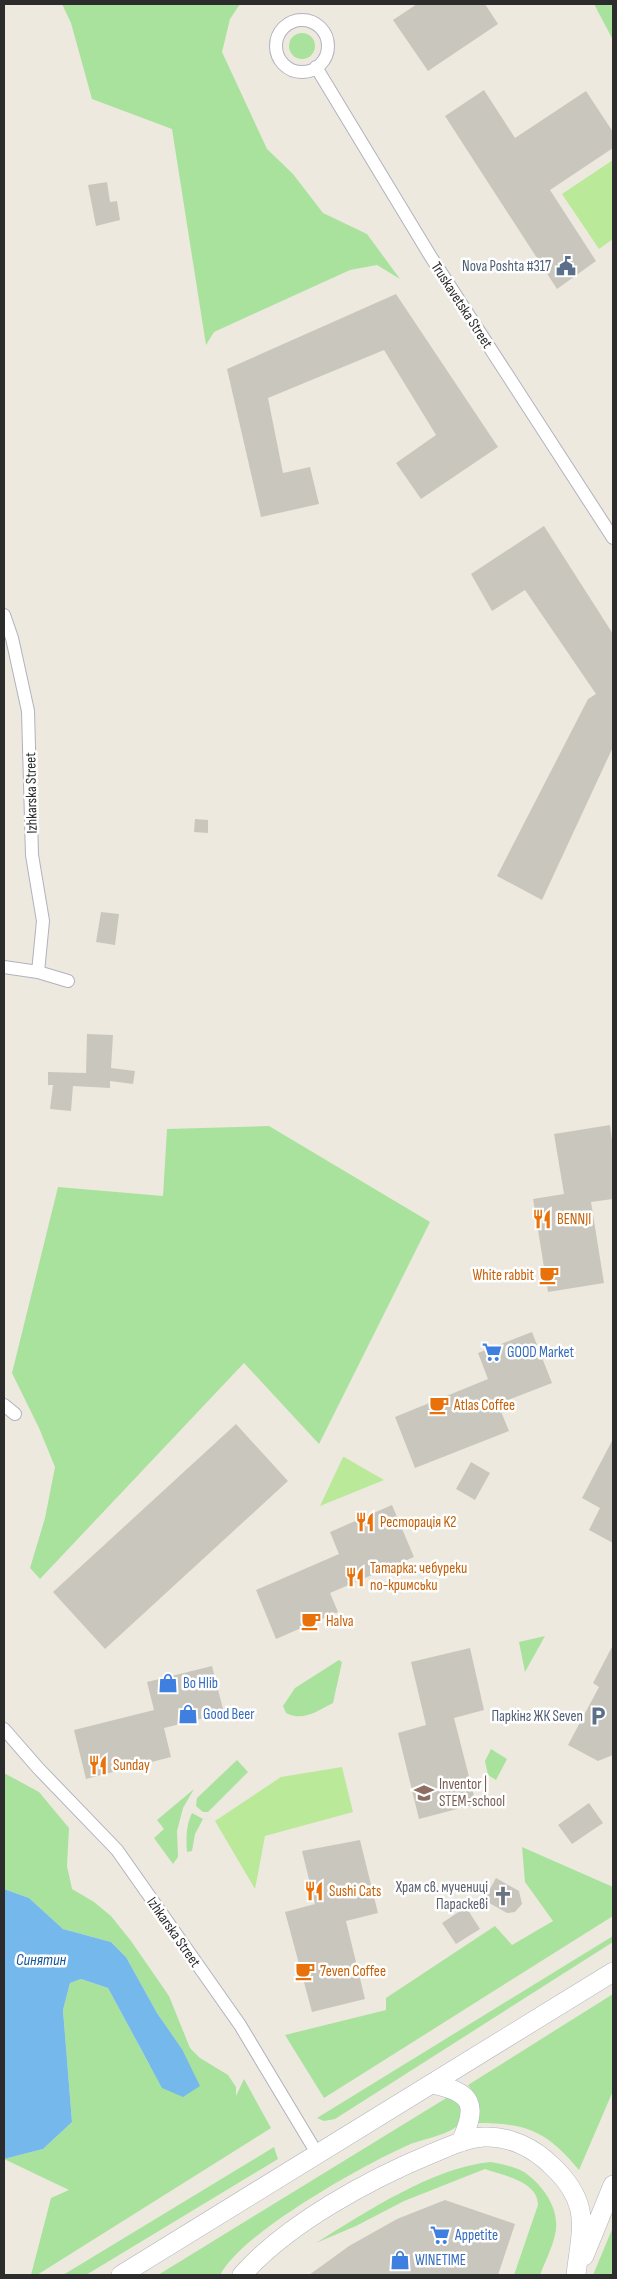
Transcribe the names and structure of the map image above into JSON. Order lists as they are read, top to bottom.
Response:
{
  "streets": {
    "street": ["Truskavetska Street", "Izhkarska Street"]
  },
  "water": ["Синятин"],
  "places": {
    "public building": ["Nova Poshta #317"],
    "restaurant": [
      "BENNJI",
      "Ресторація K2",
      "Татарка: чебуреки по-кримськи",
      "Sunday",
      "Sushi Cats"
    ],
    "cafe": [
      "White rabbit",
      "Atlas Coffee",
      "Halva",
      "7even Coffee"
    ],
    "supermarket": ["GOOD Market", "Appetite"],
    "shop": ["Bo Hlib", "Good Beer", "WINETIME"],
    "parking": ["Паркінг ЖК Seven"],
    "school or university": ["Inventor | STEM-school"],
    "church": ["Храм св. мучениці Параскеві"]
  }
}
